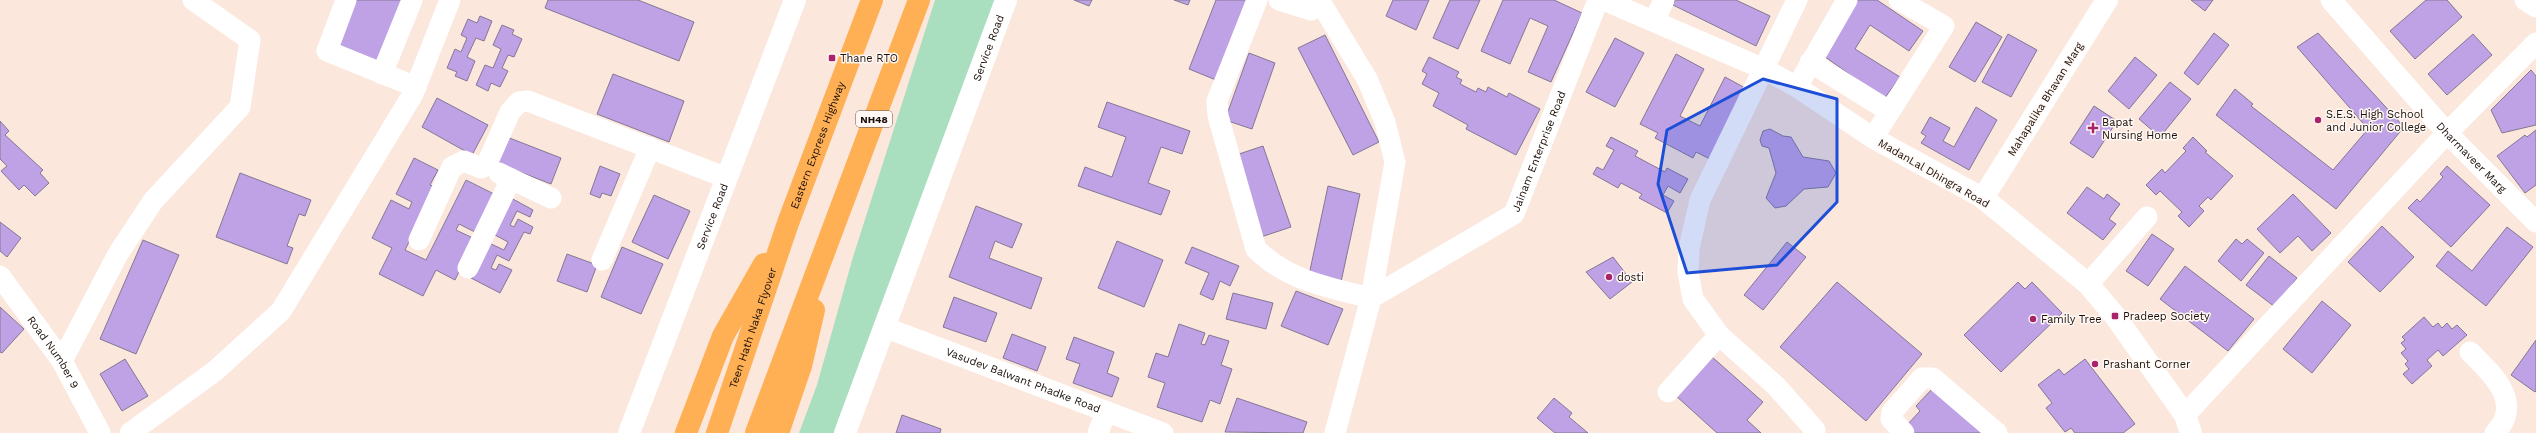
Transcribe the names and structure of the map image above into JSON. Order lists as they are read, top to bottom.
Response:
{
  "streets": {
    "highway": ["NH48", "Eastern Express Highway", "Teen Hath Naka Flyover"],
    "street": [
      "Service Road",
      "Mahapalika Bhavan Marg",
      "Jainam Enterprise Road",
      "Dharmaveer Marg",
      "MadanLal Dhingra Road",
      "Road Number 9",
      "Vasudev Balwant Phadke Road"
    ]
  },
  "crossings": [
    ["Service Road", "Vasudev Balwant Phadke Road"],
    ["Mahapalika Bhavan Marg", "MadanLal Dhingra Road"],
    ["Eastern Express Highway", "Teen Hath Naka Flyover"],
    ["Jainam Enterprise Road", "MadanLal Dhingra Road"]
  ],
  "places": {
    "transit": ["Thane RTO", "Pradeep Society"],
    "other": [
      "S.E.S. High School and Junior College",
      "dosti",
      "Family Tree",
      "Prashant Corner"
    ],
    "health": ["Bapat Nursing Home"]
  }
}
